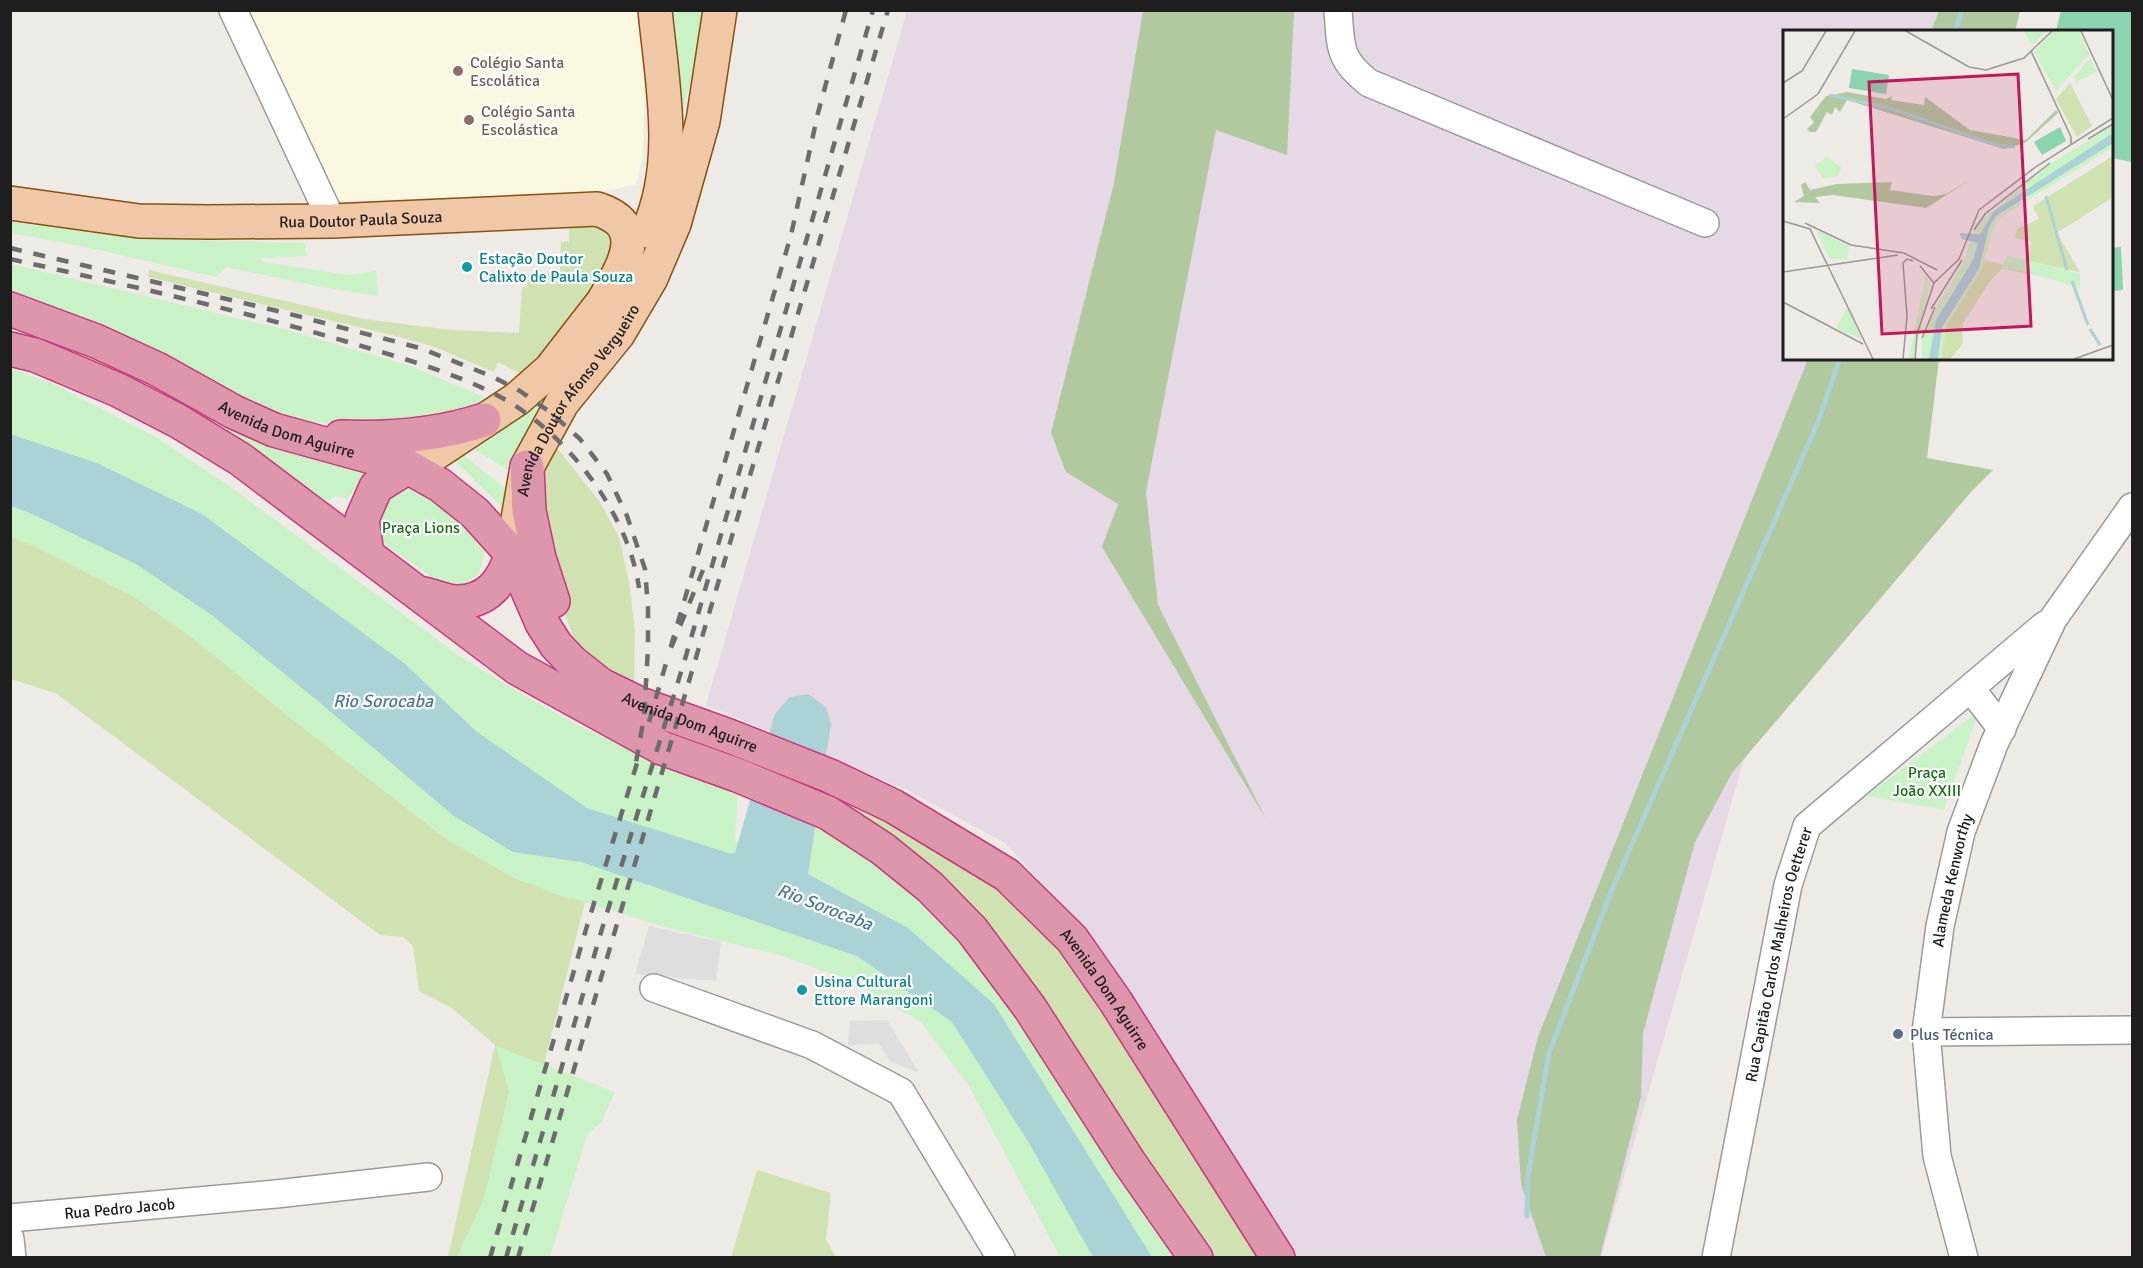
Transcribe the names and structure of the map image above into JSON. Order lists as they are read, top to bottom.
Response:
{
  "streets": {
    "highway": ["Avenida Dom Aguirre"],
    "main road": ["Rua Doutor Paula Souza", "Avenida Doutor Afonso Vergueiro"],
    "street": ["Alameda Kenworthy", "Rua Capitão Carlos Malheiros Oetterer", "Rua Pedro Jacob"]
  },
  "crossings": [
    ["Rua Doutor Paula Souza", "Avenida Doutor Afonso Vergueiro"],
    ["Avenida Doutor Afonso Vergueiro", "Avenida Dom Aguirre"],
    ["Alameda Kenworthy", "Rua Capitão Carlos Malheiros Oetterer"]
  ],
  "water": ["Rio Sorocaba"],
  "parks": ["Praça Lions", "Praça João XXIII"],
  "places": [
    "Colégio Santa Escolática",
    "Colégio Santa Escolástica",
    "Estação Doutor Calixto de Paula Souza",
    "Usina Cultural Ettore Marangoni",
    "Plus Técnica"
  ]
}
